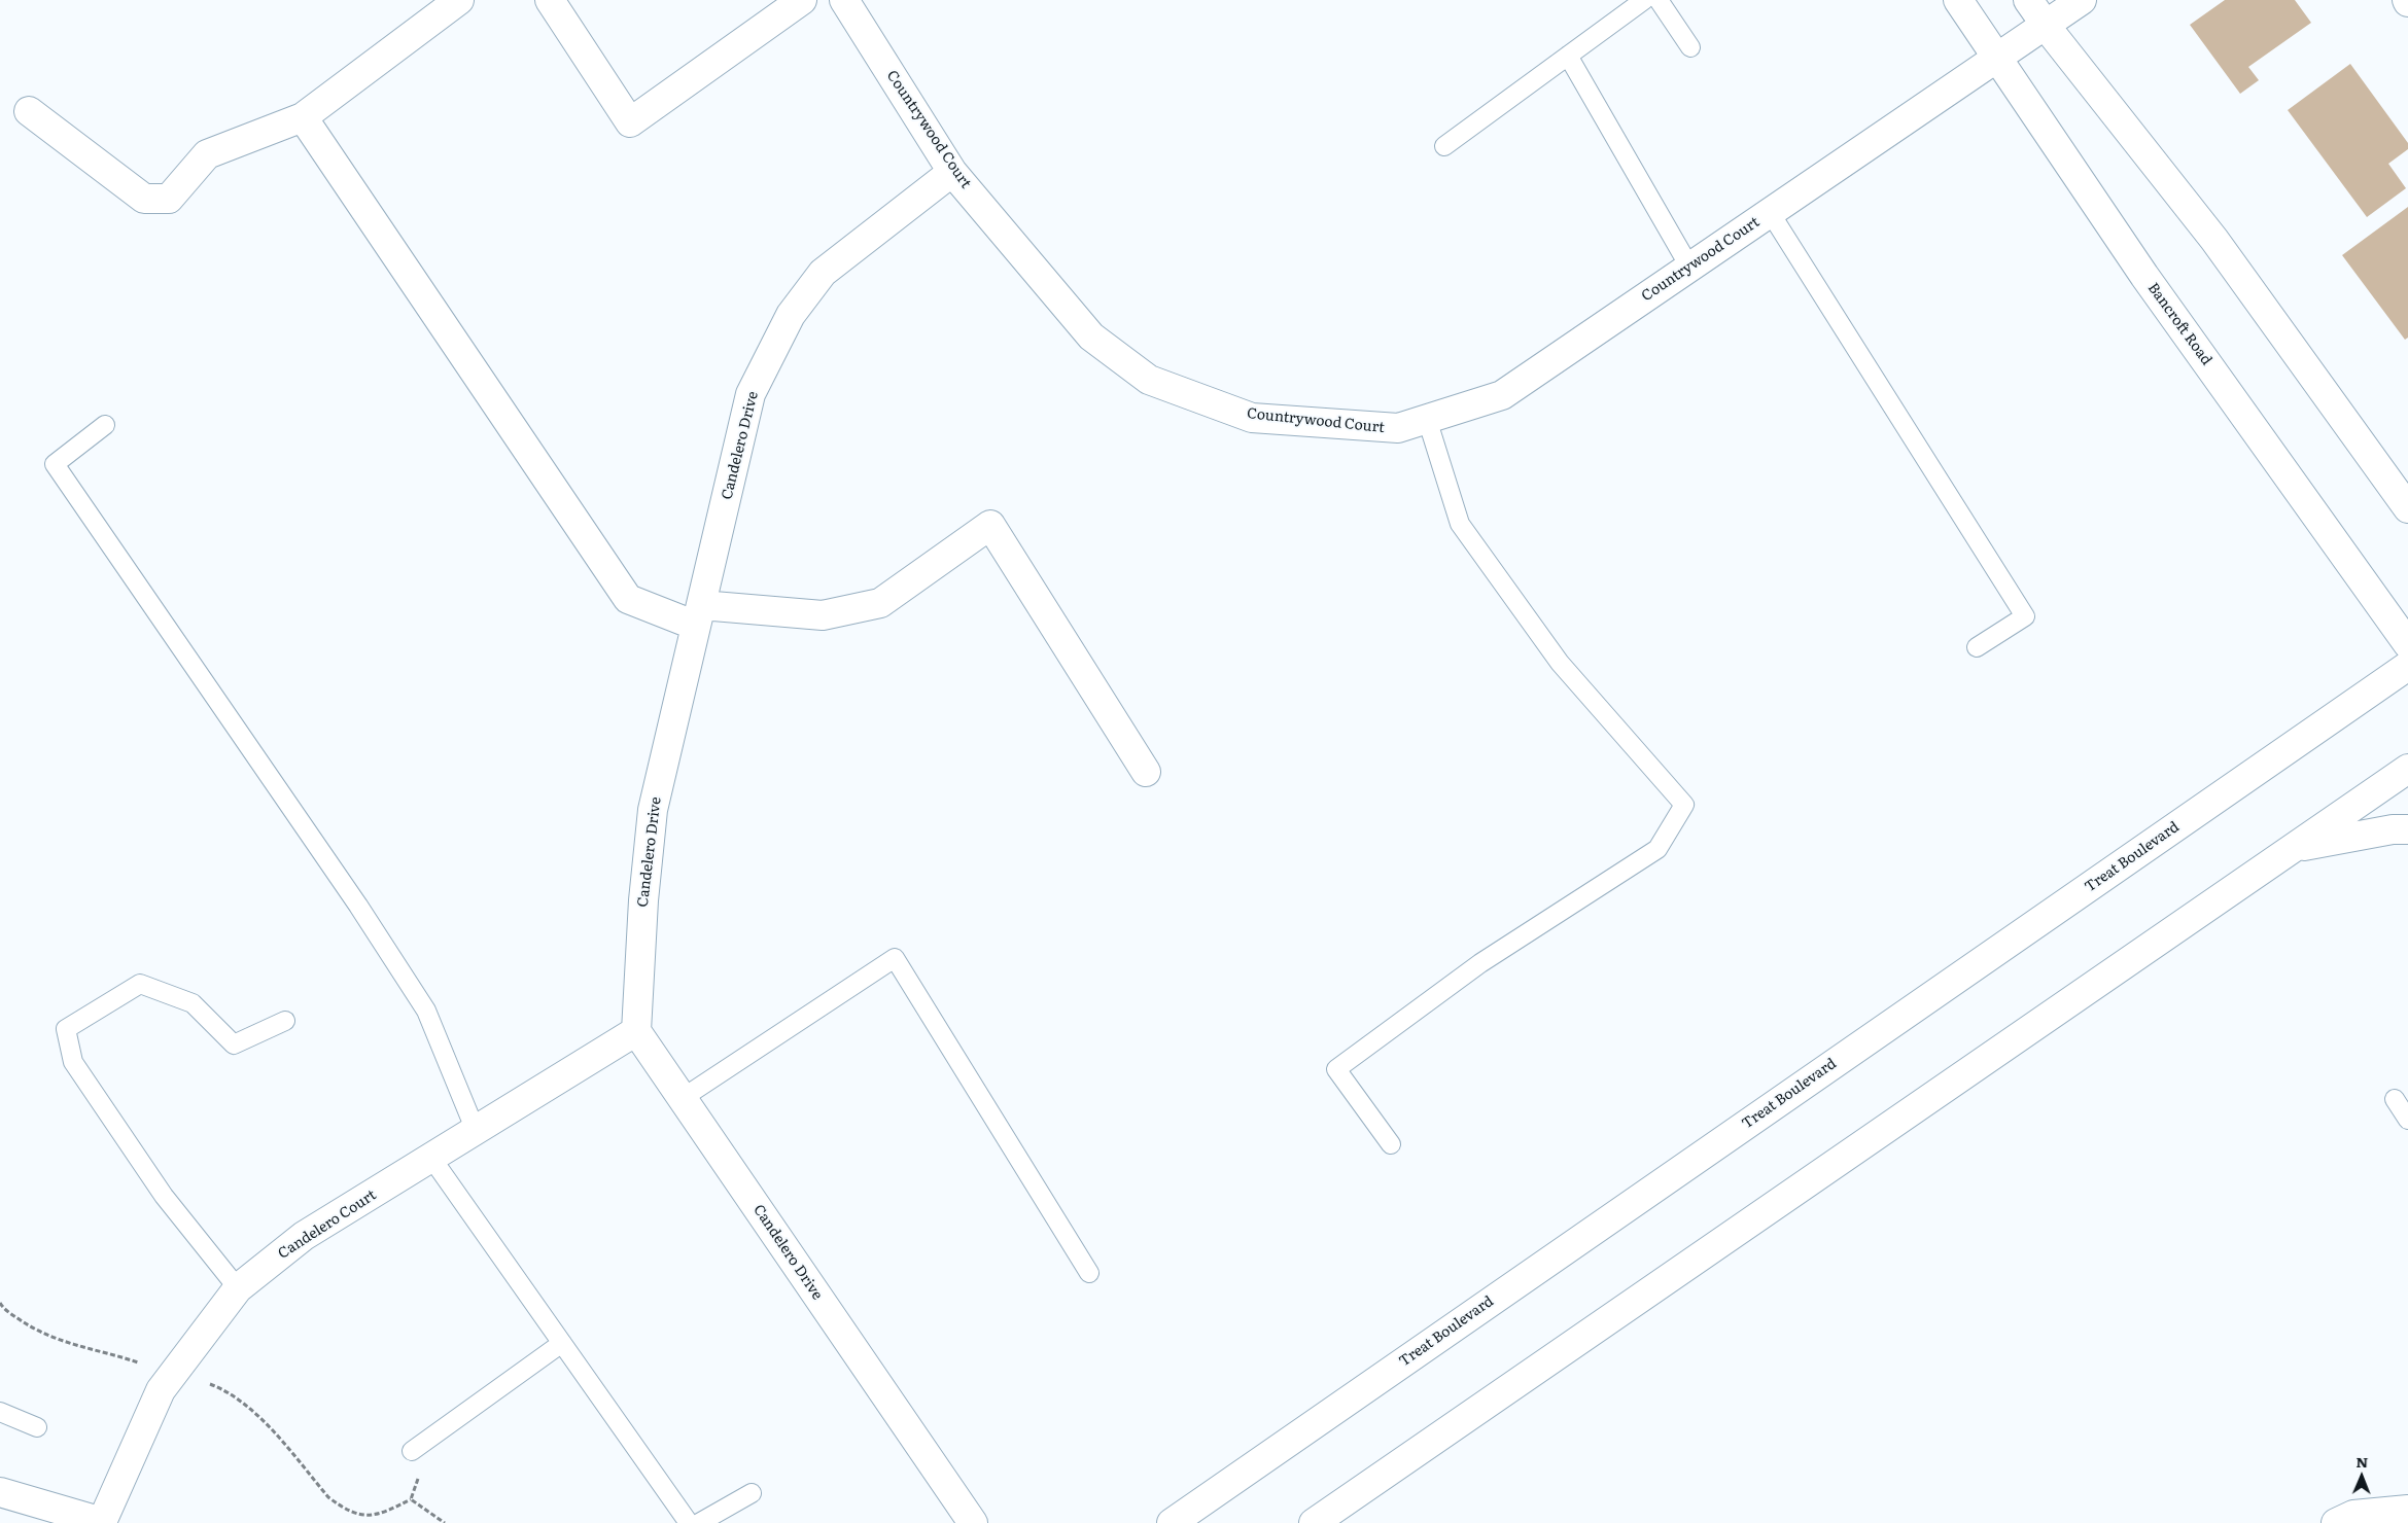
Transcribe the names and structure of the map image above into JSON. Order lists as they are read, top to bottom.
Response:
{
  "streets": {
    "street": [
      "Countrywood Court",
      "Bancroft Road",
      "Candelero Drive",
      "Treat Boulevard",
      "Candelero Court"
    ]
  },
  "crossings": [
    ["Countrywood Court", "Bancroft Road"],
    ["Countrywood Court", "Candelero Drive"],
    ["Candelero Drive", "Candelero Court"]
  ],
  "north": "top"
}
